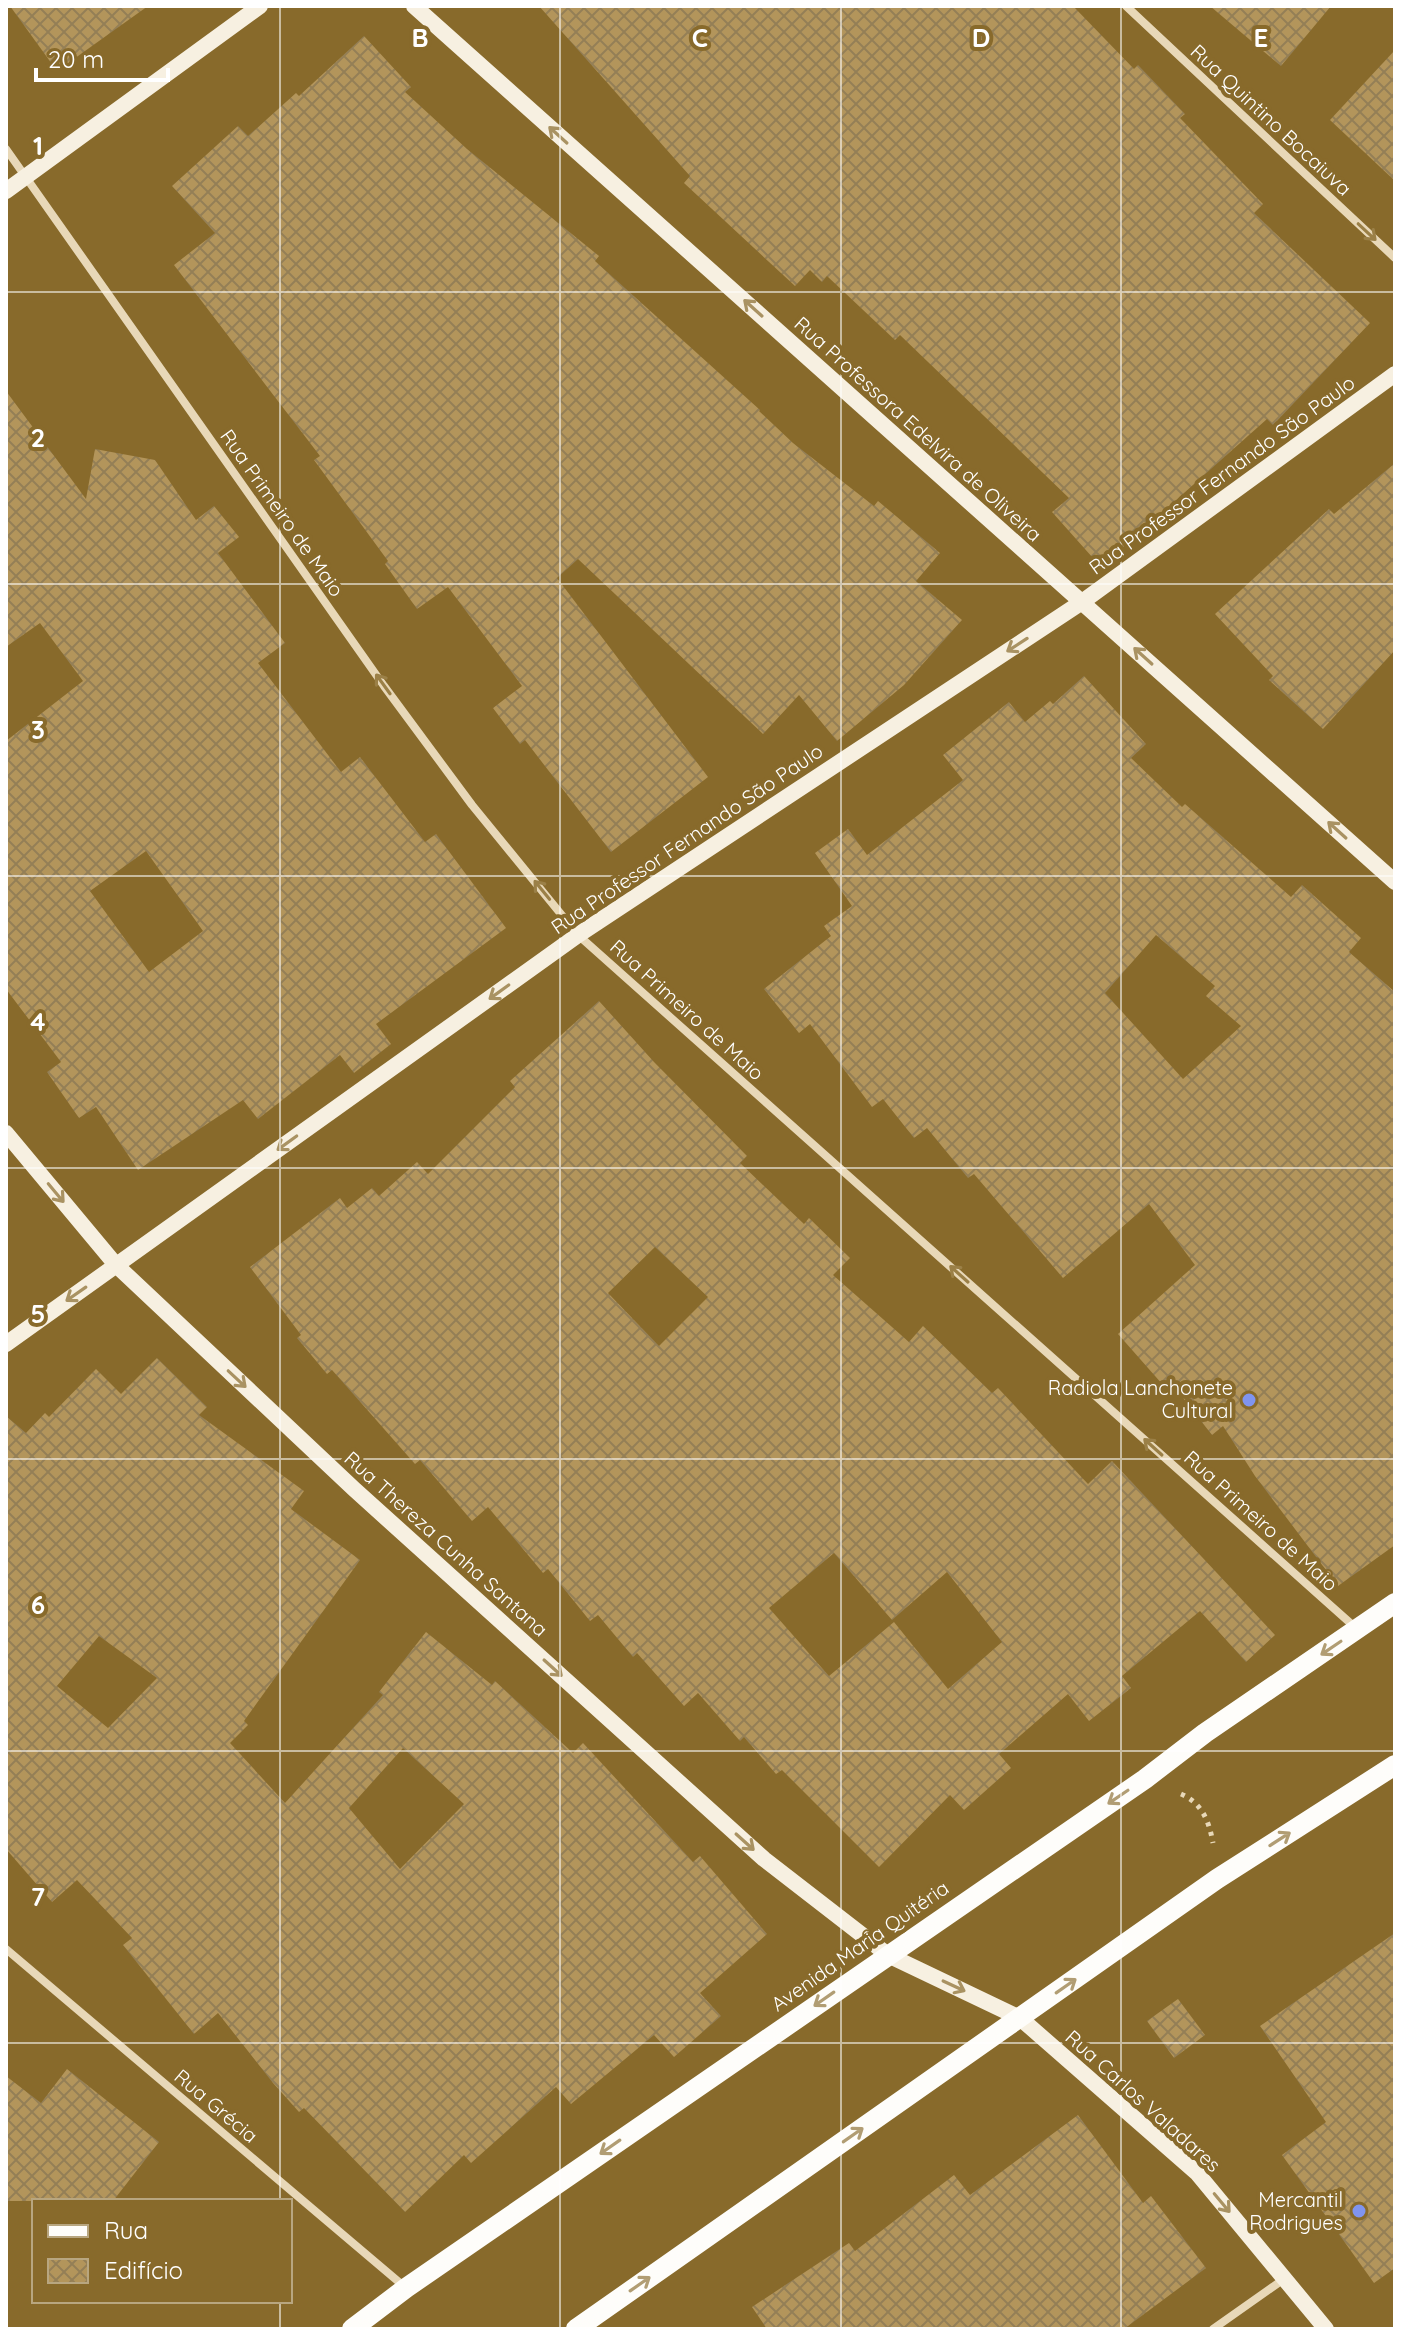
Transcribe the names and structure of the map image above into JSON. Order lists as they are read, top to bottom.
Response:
{
  "streets": {
    "main road": ["Avenida Maria Quitéria"],
    "street": [
      "Rua Quintino Bocaiuva",
      "Rua Professora Edelvira de Oliveira",
      "Rua Professor Fernando São Paulo",
      "Rua Primeiro de Maio",
      "Rua Thereza Cunha Santana",
      "Rua Carlos Valadares",
      "Rua Grécia"
    ]
  },
  "crossings": [
    ["Rua Professora Edelvira de Oliveira", "Rua Professor Fernando São Paulo"],
    ["Rua Professor Fernando São Paulo", "Rua Primeiro de Maio"],
    ["Rua Professor Fernando São Paulo", "Rua Thereza Cunha Santana"],
    ["Rua Primeiro de Maio", "Avenida Maria Quitéria"],
    ["Rua Thereza Cunha Santana", "Avenida Maria Quitéria"],
    ["Rua Thereza Cunha Santana", "Rua Carlos Valadares"],
    ["Avenida Maria Quitéria", "Rua Grécia"]
  ],
  "one_way": [
    "Rua Quintino Bocaiuva",
    "Rua Professora Edelvira de Oliveira",
    "Rua Professor Fernando São Paulo",
    "Rua Primeiro de Maio",
    "Rua Thereza Cunha Santana",
    "Rua Carlos Valadares"
  ],
  "places": ["Radiola Lanchonete Cultural", "Mercantil Rodrigues"],
  "legend": ["Rua", "Edifício"],
  "scale_bar": "20 m",
  "grid": {
    "columns": [
      "B",
      "C",
      "D",
      "E"
    ],
    "rows": [
      "1",
      "2",
      "3",
      "4",
      "5",
      "6",
      "7"
    ]
  }
}
